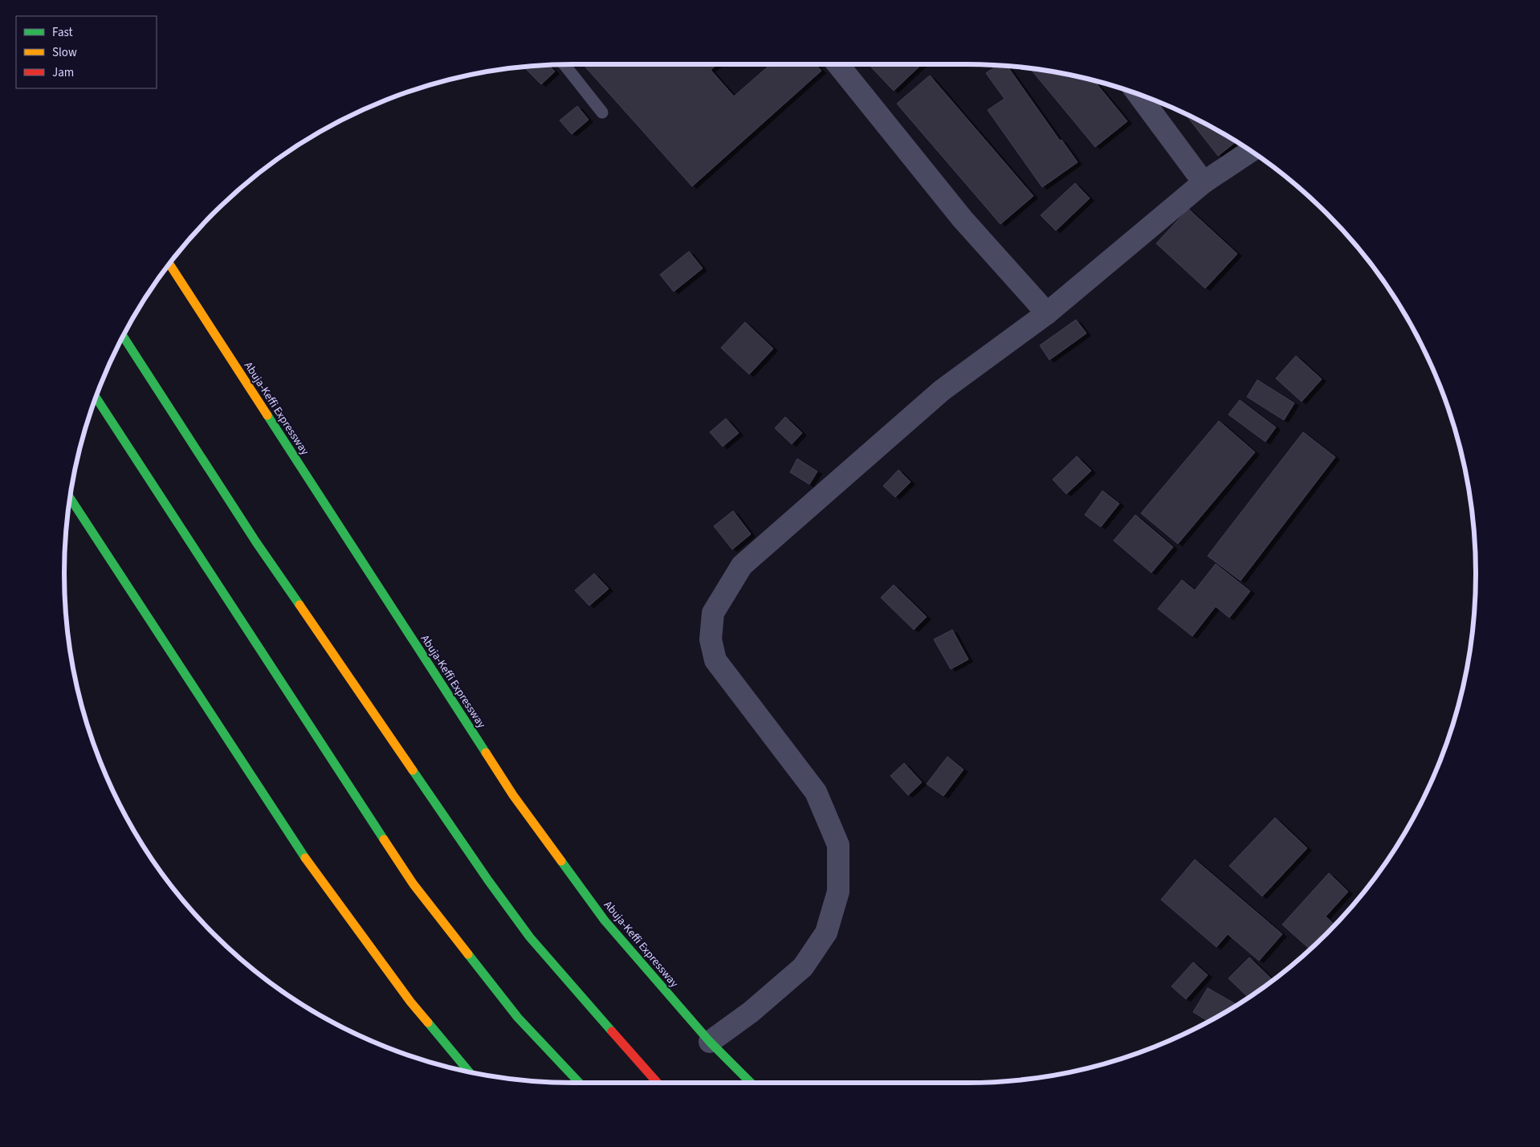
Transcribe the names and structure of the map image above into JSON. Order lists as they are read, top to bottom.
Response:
{
  "streets": {
    "highway": ["Abuja-Keffi Expressway"]
  },
  "legend": ["Fast", "Slow", "Jam"]
}
